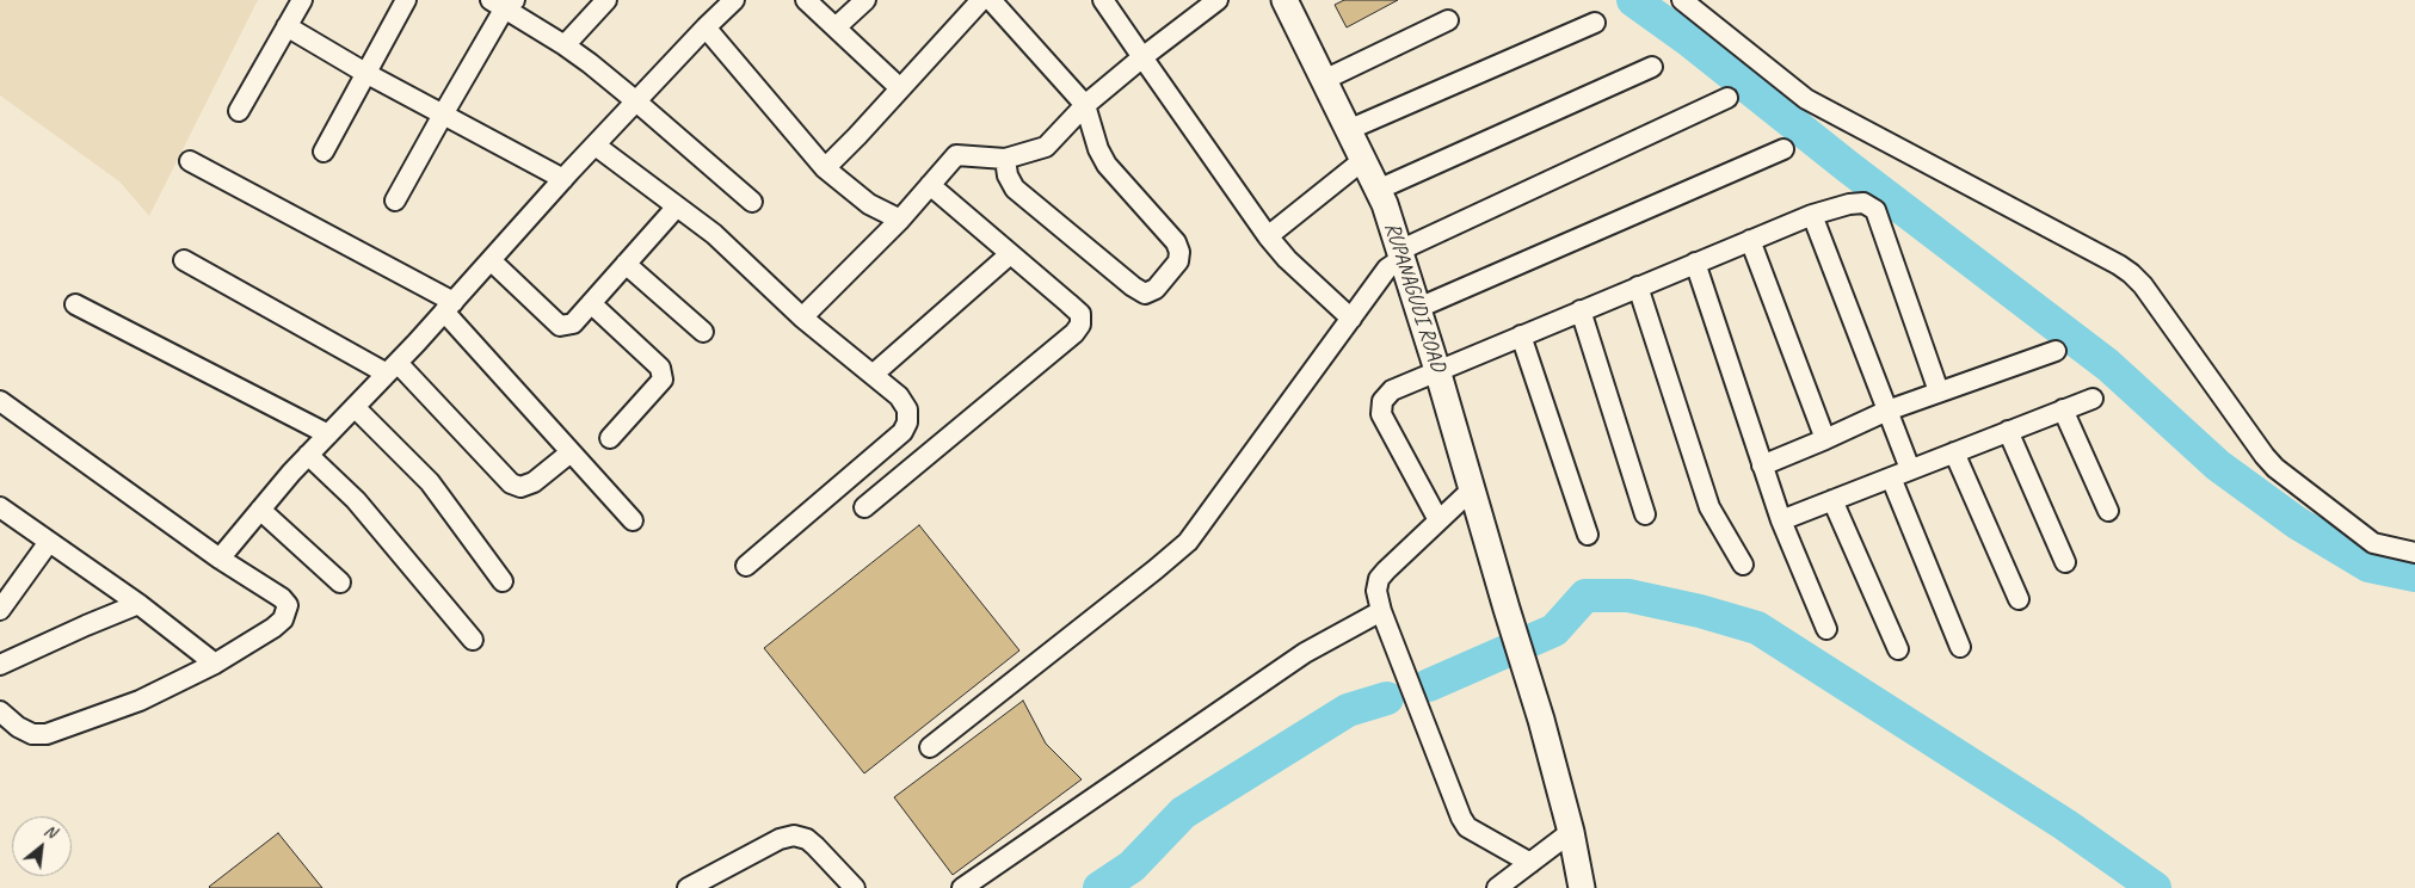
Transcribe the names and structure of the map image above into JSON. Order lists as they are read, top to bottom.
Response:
{
  "streets": {
    "main road": ["RUPANAGUDI ROAD"]
  },
  "north": "top right"
}
